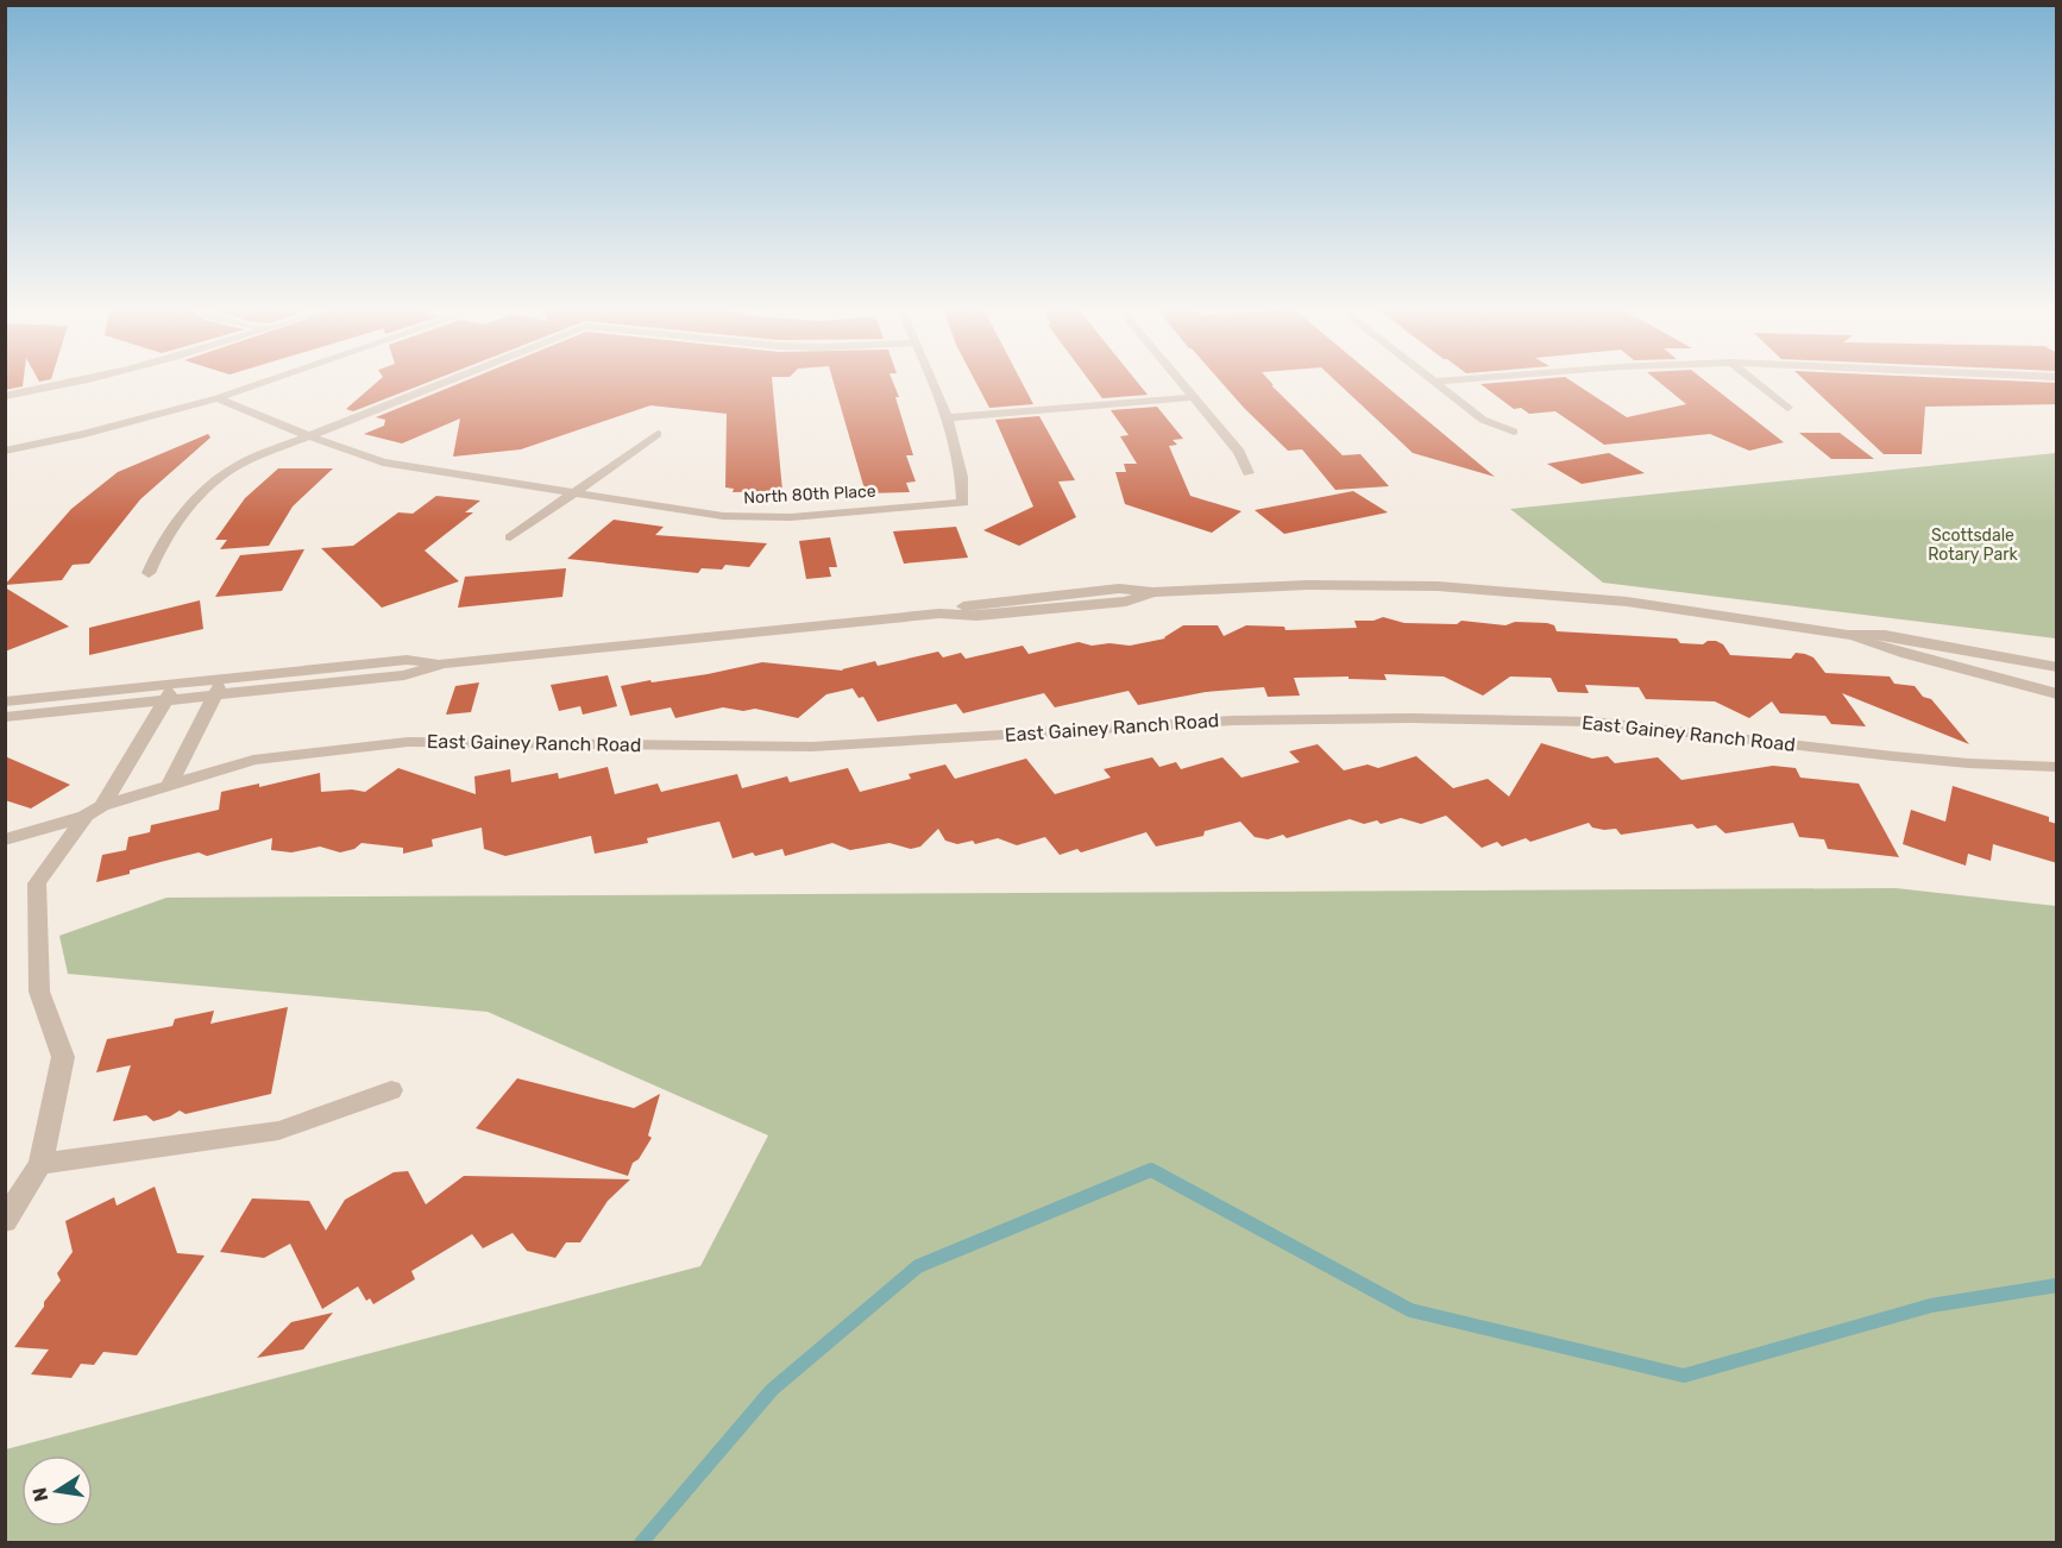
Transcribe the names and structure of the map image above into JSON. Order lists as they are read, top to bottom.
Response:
{
  "streets": {
    "street": ["North 80th Place", "East Gainey Ranch Road"]
  },
  "parks": ["Scottsdale Rotary Park"],
  "north": "left"
}
